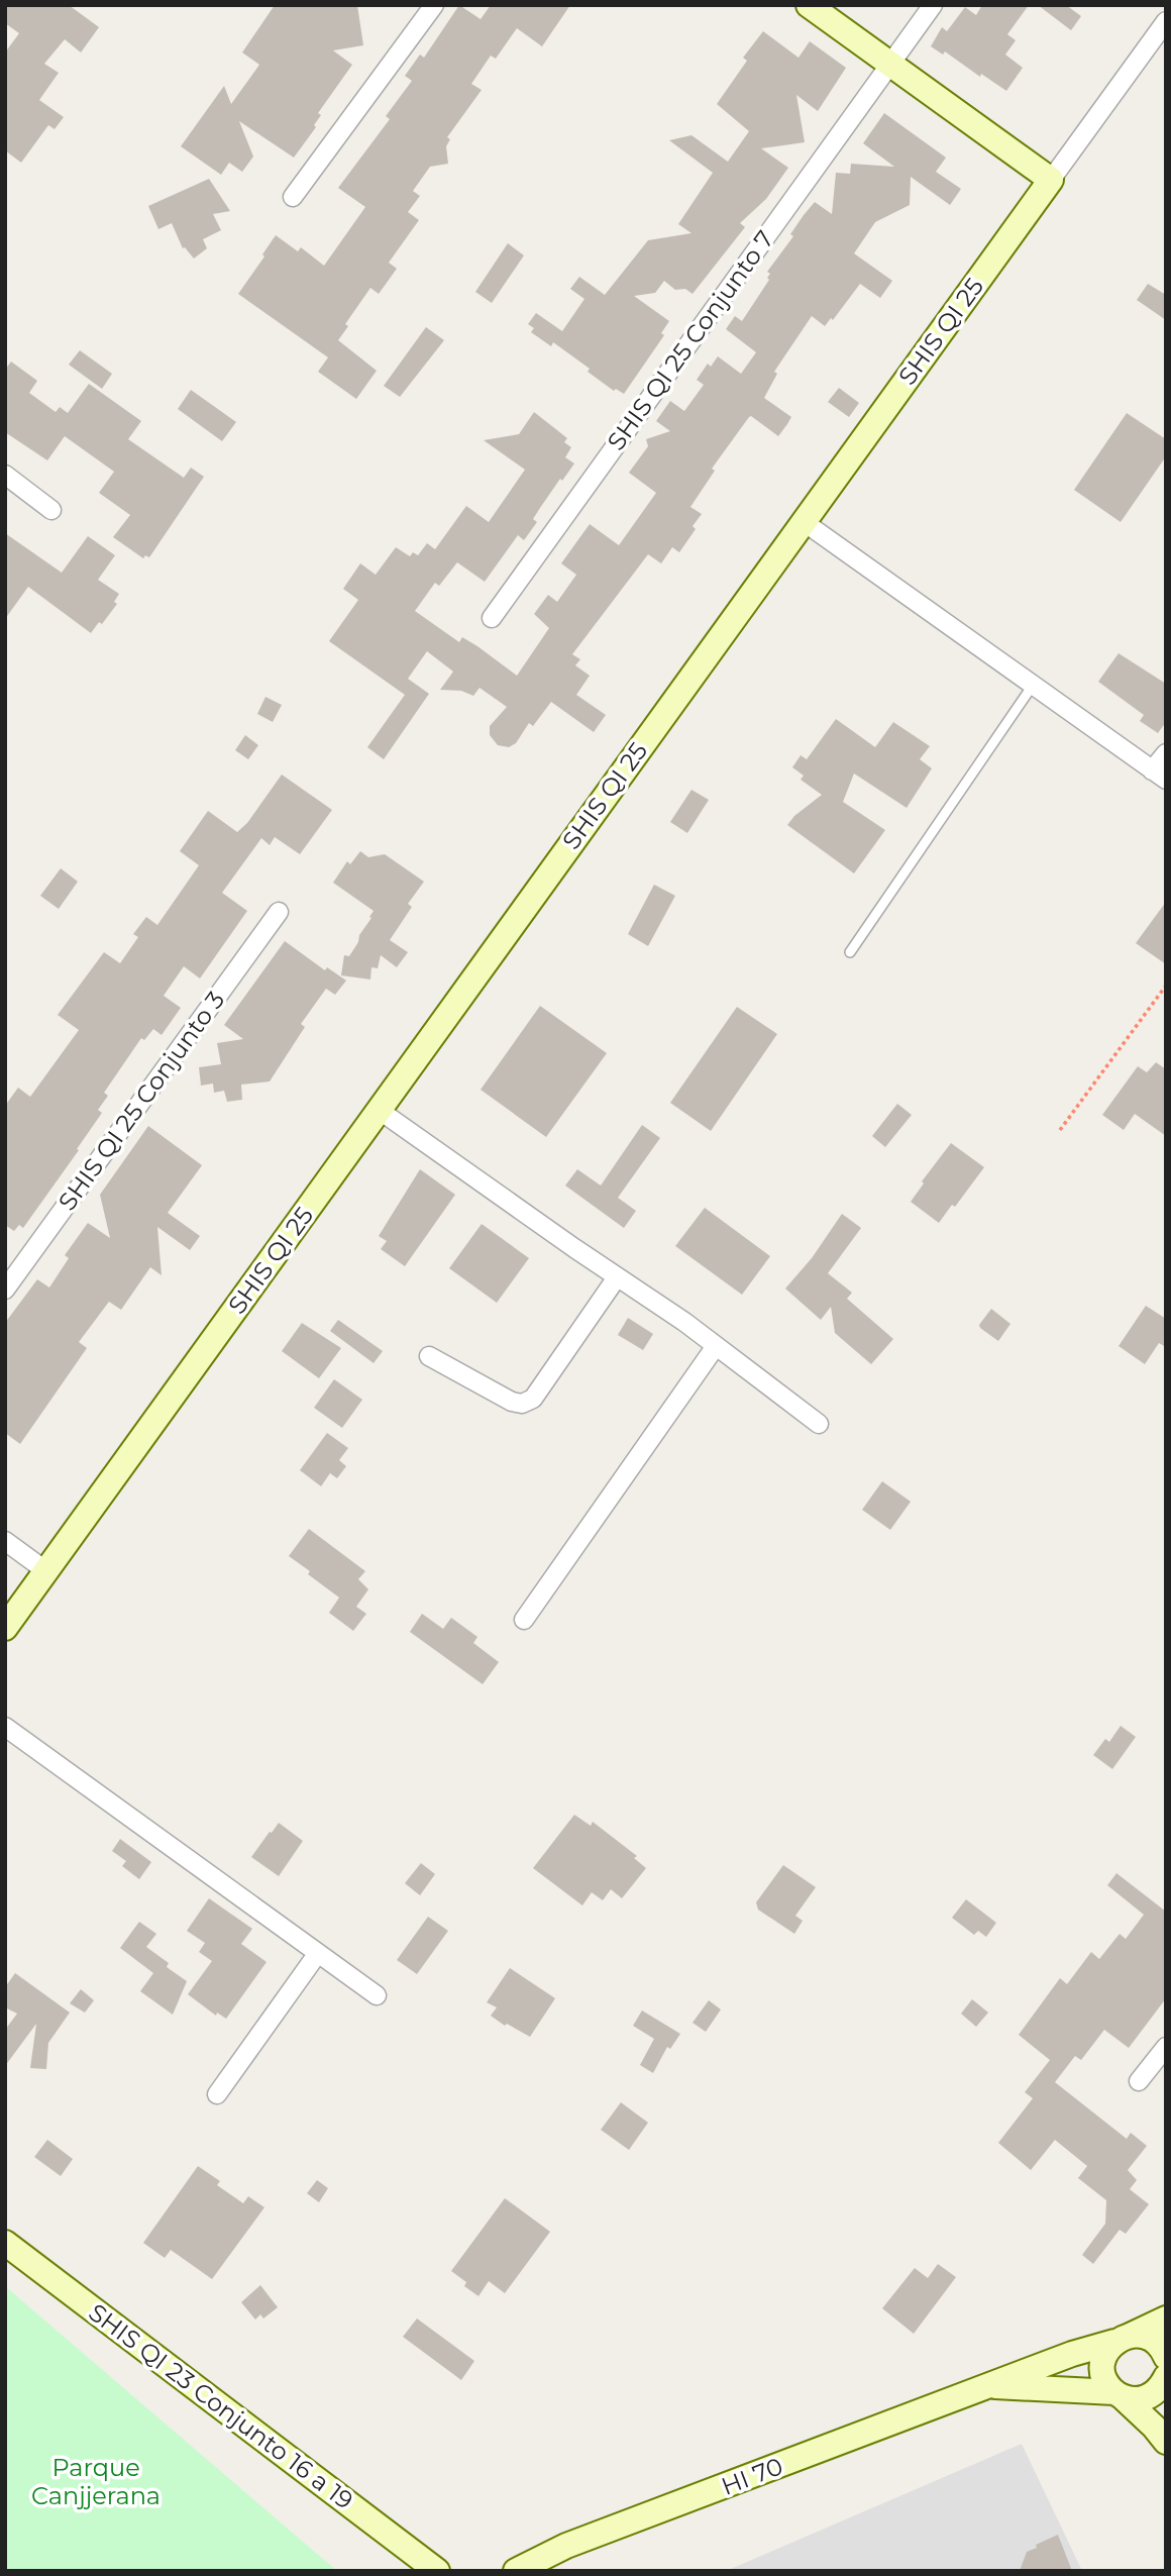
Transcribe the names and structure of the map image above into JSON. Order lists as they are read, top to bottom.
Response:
{
  "streets": {
    "street": [
      "SHIS QI 25",
      "SHIS QI 25 Conjunto 7",
      "SHIS QI 25 Conjunto 3",
      "SHIS QI 23 Conjunto 16 a 19",
      "HI 70"
    ]
  },
  "parks": ["Parque Canjjerana"]
}
